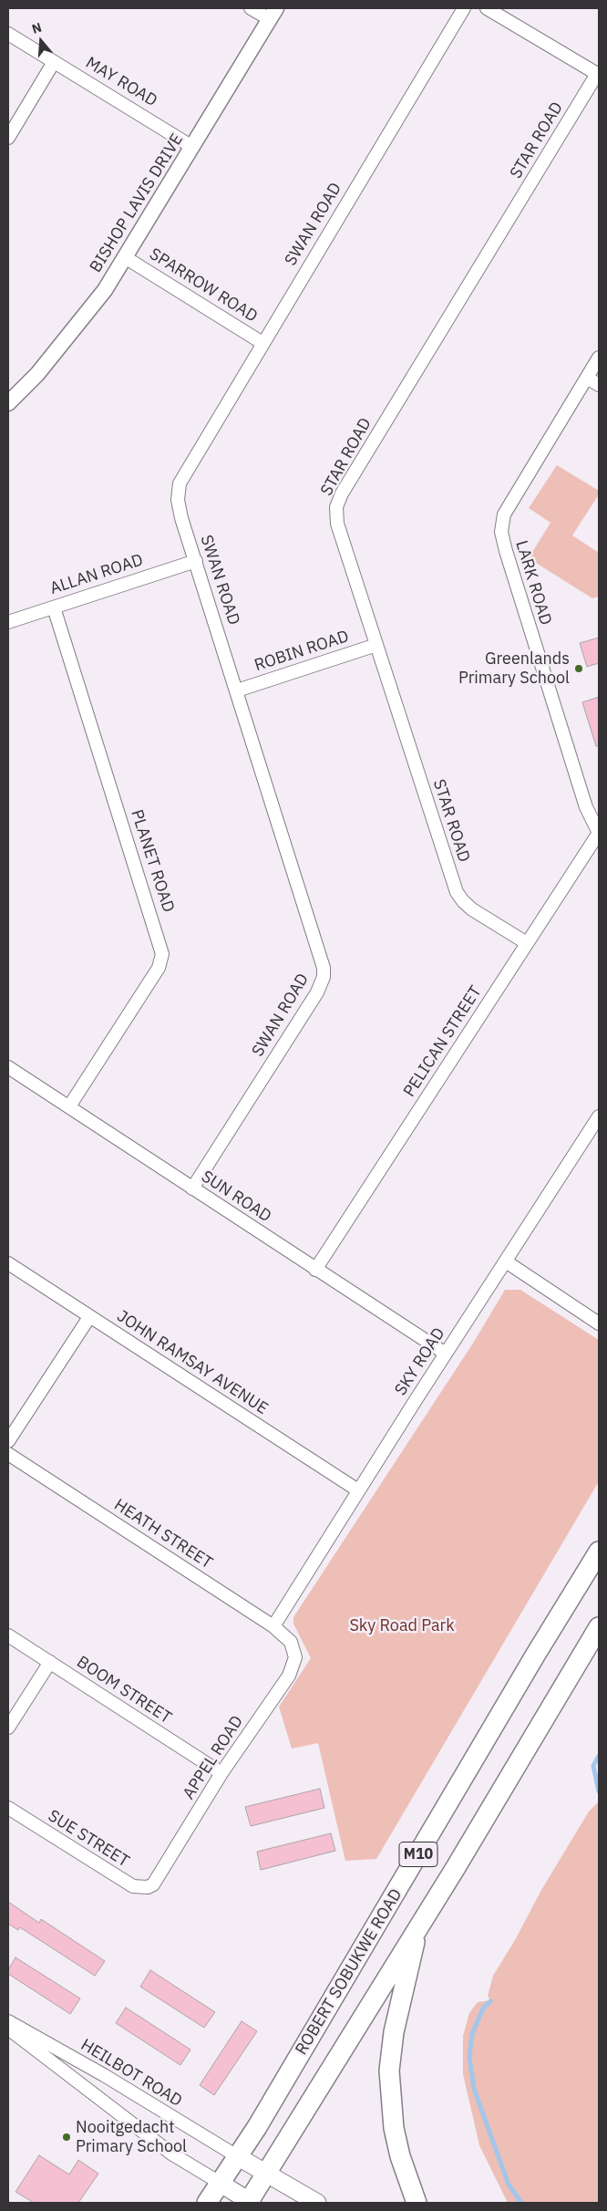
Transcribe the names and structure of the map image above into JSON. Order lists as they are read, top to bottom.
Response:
{
  "streets": {
    "main road": ["M10", "ROBERT SOBUKWE ROAD"],
    "street": [
      "MAY ROAD",
      "STAR ROAD",
      "BISHOP LAVIS DRIVE",
      "SWAN ROAD",
      "SPARROW ROAD",
      "ALLAN ROAD",
      "LARK ROAD",
      "ROBIN ROAD",
      "PLANET ROAD",
      "PELICAN STREET",
      "SUN ROAD",
      "SKY ROAD",
      "JOHN RAMSAY AVENUE",
      "HEATH STREET",
      "BOOM STREET",
      "APPEL ROAD",
      "SUE STREET",
      "HEILBOT ROAD"
    ]
  },
  "crossings": [
    ["MAY ROAD", "BISHOP LAVIS DRIVE"],
    ["STAR ROAD", "ROBIN ROAD"],
    ["STAR ROAD", "PELICAN STREET"],
    ["BISHOP LAVIS DRIVE", "SPARROW ROAD"],
    ["SWAN ROAD", "SPARROW ROAD"],
    ["SWAN ROAD", "ALLAN ROAD"],
    ["SWAN ROAD", "ROBIN ROAD"],
    ["SWAN ROAD", "SUN ROAD"],
    ["ALLAN ROAD", "PLANET ROAD"],
    ["LARK ROAD", "PELICAN STREET"],
    ["PLANET ROAD", "SUN ROAD"],
    ["PELICAN STREET", "SUN ROAD"],
    ["SUN ROAD", "SKY ROAD"],
    ["SKY ROAD", "JOHN RAMSAY AVENUE"],
    ["SKY ROAD", "HEATH STREET"],
    ["HEATH STREET", "APPEL ROAD"],
    ["BOOM STREET", "APPEL ROAD"],
    ["APPEL ROAD", "SUE STREET"],
    ["ROBERT SOBUKWE ROAD", "HEILBOT ROAD"]
  ],
  "parks": ["Sky Road Park"],
  "places": ["Greenlands Primary School", "Nooitgedacht Primary School"],
  "north": "top"
}
